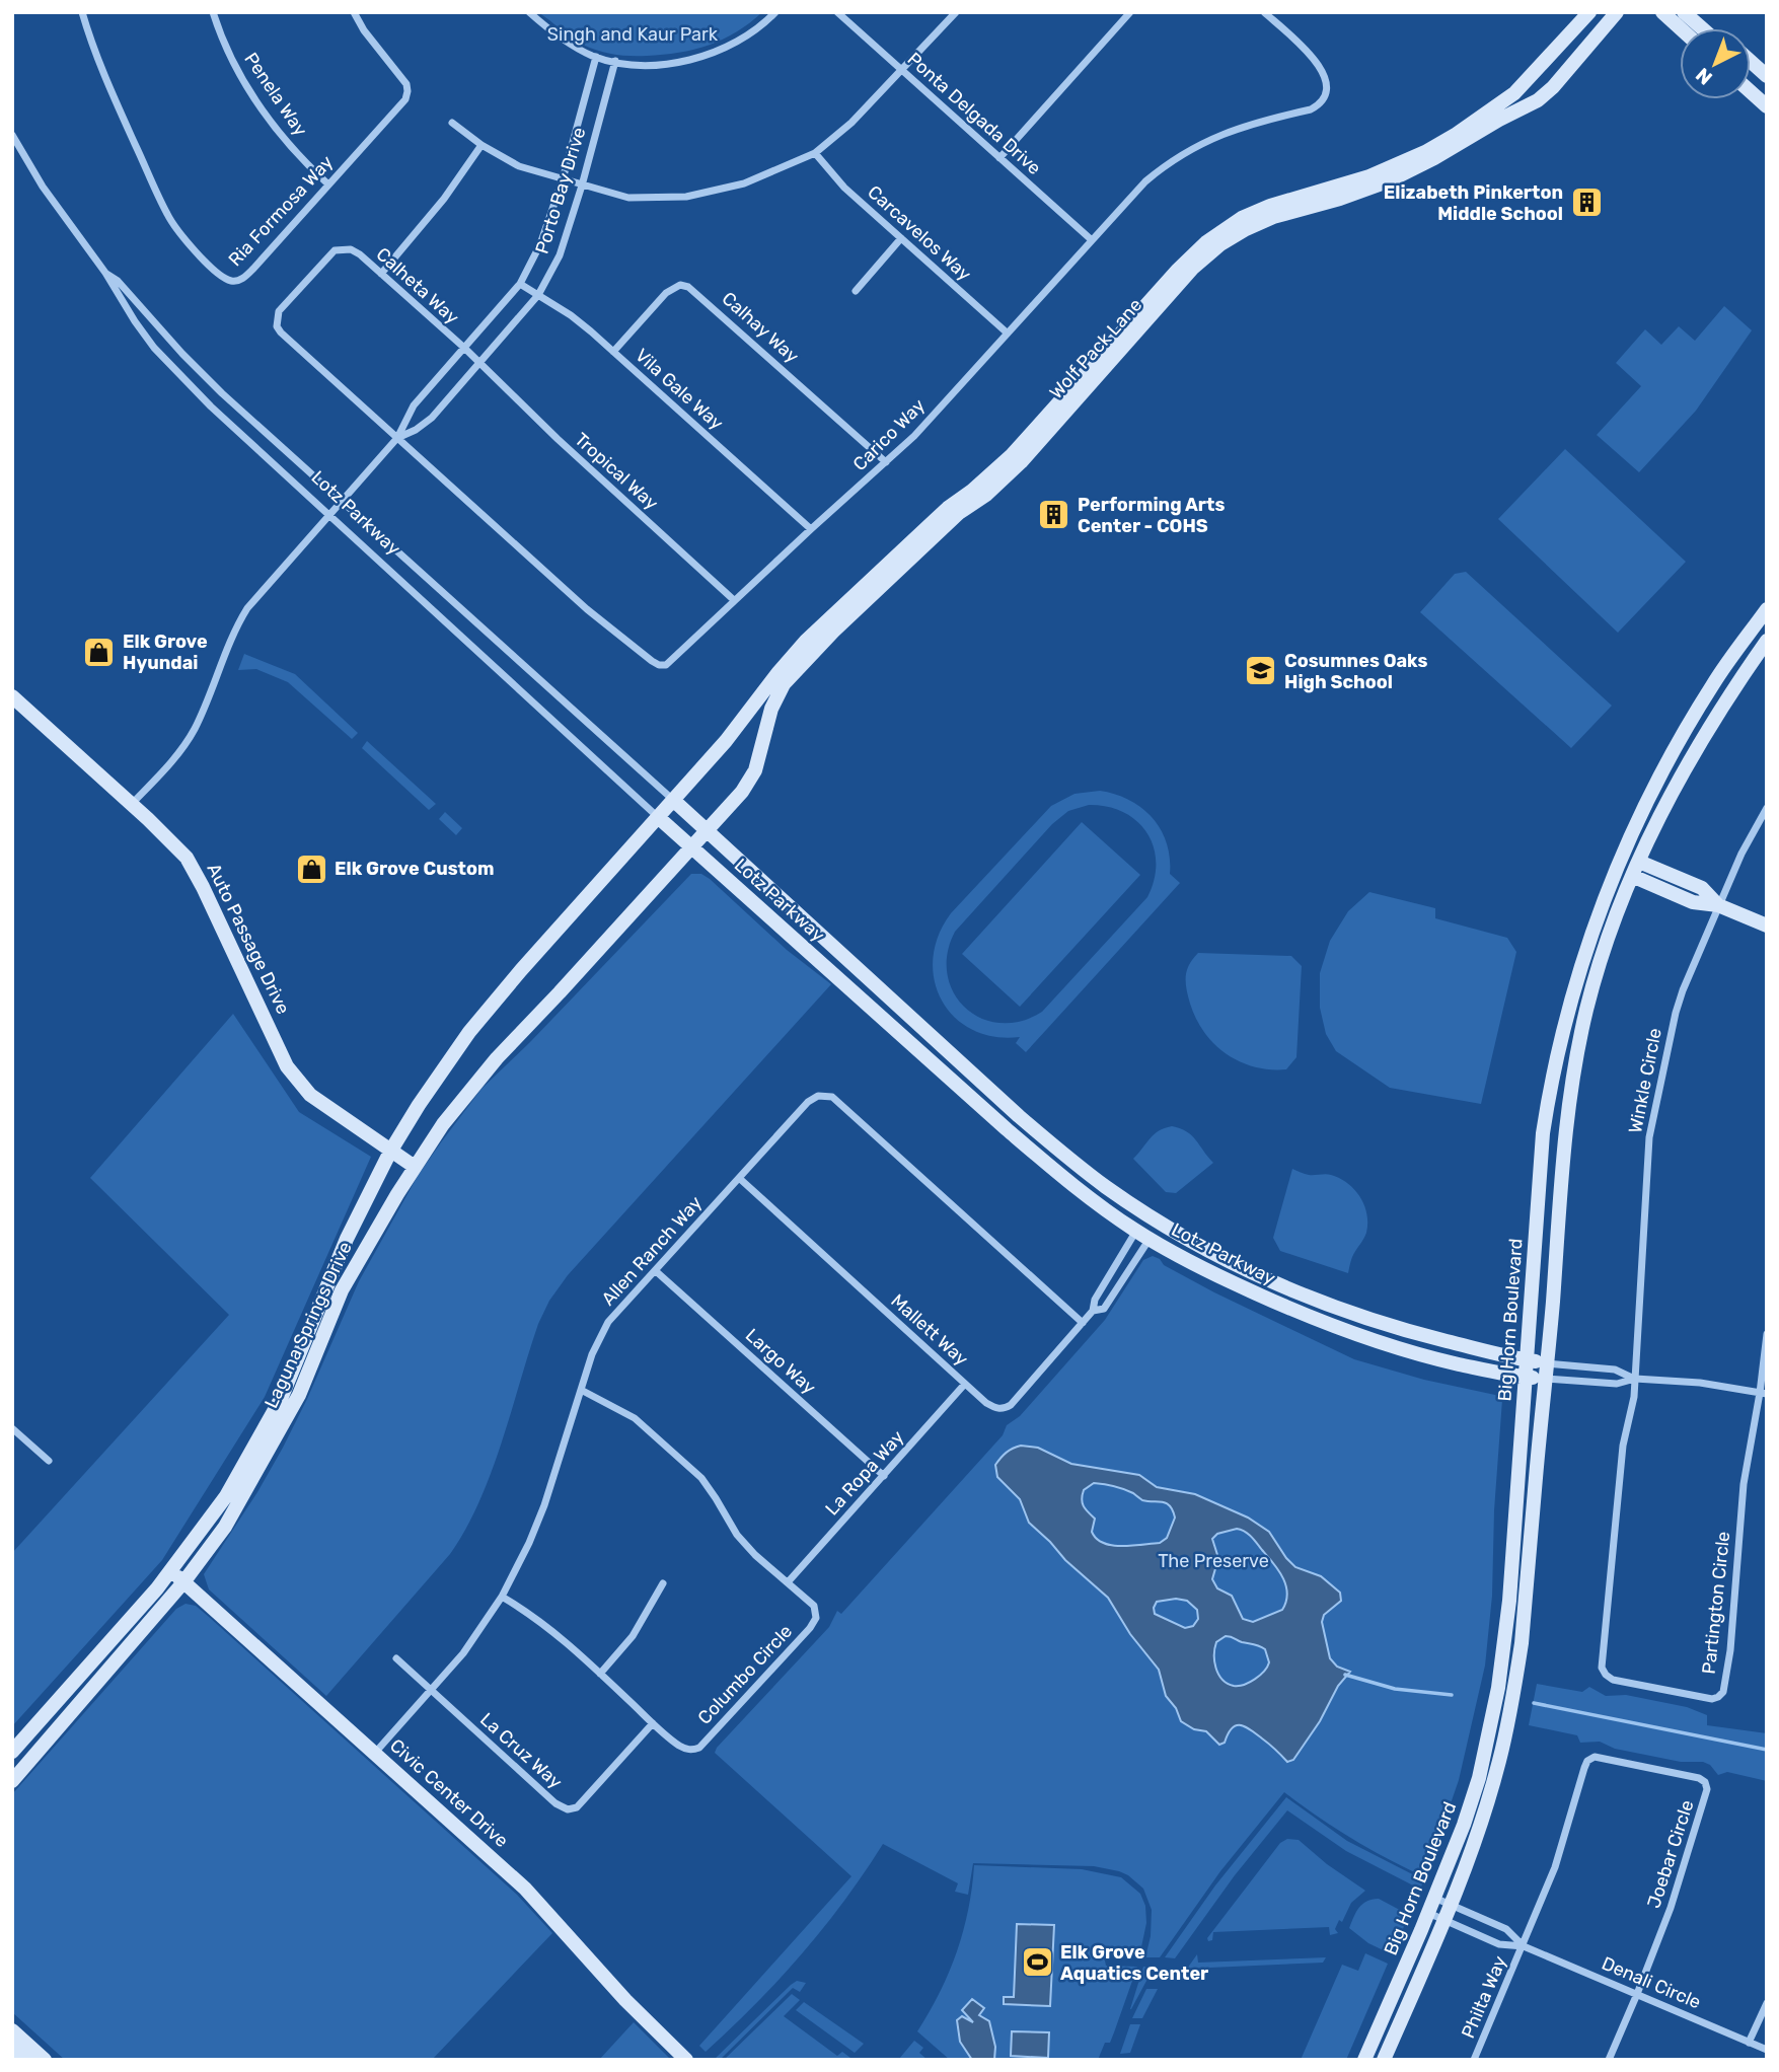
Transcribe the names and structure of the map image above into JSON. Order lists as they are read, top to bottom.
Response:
{
  "streets": {
    "street": [
      "Penela Way",
      "Ponta Delgada Drive",
      "Porto Bay Drive",
      "Ria Formosa Way",
      "Carcavelos Way",
      "Calheta Way",
      "Calhay Way",
      "Wolf Pack Lane",
      "Vila Gale Way",
      "Carico Way",
      "Tropical Way",
      "Lotz Parkway",
      "Auto Passage Drive",
      "Winkle Circle",
      "Allen Ranch Way",
      "Big Horn Boulevard",
      "Laguna Springs Drive",
      "Mallett Way",
      "Largo Way",
      "La Ropa Way",
      "Partington Circle",
      "Columbo Circle",
      "La Cruz Way",
      "Civic Center Drive",
      "Joebar Circle",
      "Denali Circle",
      "Philta Way"
    ]
  },
  "crossings": [
    ["Penela Way", "Ria Formosa Way"],
    ["Ponta Delgada Drive", "Carico Way"],
    ["Porto Bay Drive", "Calheta Way"],
    ["Porto Bay Drive", "Vila Gale Way"],
    ["Porto Bay Drive", "Carico Way"],
    ["Porto Bay Drive", "Tropical Way"],
    ["Porto Bay Drive", "Lotz Parkway"],
    ["Porto Bay Drive", "Auto Passage Drive"],
    ["Carcavelos Way", "Carico Way"],
    ["Calheta Way", "Carico Way"],
    ["Calheta Way", "Tropical Way"],
    ["Calhay Way", "Vila Gale Way"],
    ["Calhay Way", "Carico Way"],
    ["Wolf Pack Lane", "Lotz Parkway"],
    ["Wolf Pack Lane", "Laguna Springs Drive"],
    ["Vila Gale Way", "Carico Way"],
    ["Carico Way", "Tropical Way"],
    ["Lotz Parkway", "Big Horn Boulevard"],
    ["Lotz Parkway", "Laguna Springs Drive"],
    ["Lotz Parkway", "Mallett Way"],
    ["Auto Passage Drive", "Laguna Springs Drive"],
    ["Winkle Circle", "Partington Circle"],
    ["Allen Ranch Way", "Mallett Way"],
    ["Allen Ranch Way", "Largo Way"],
    ["Allen Ranch Way", "Columbo Circle"],
    ["Allen Ranch Way", "La Cruz Way"],
    ["Allen Ranch Way", "Civic Center Drive"],
    ["Big Horn Boulevard", "Denali Circle"],
    ["Laguna Springs Drive", "Civic Center Drive"],
    ["Mallett Way", "La Ropa Way"],
    ["Largo Way", "La Ropa Way"],
    ["La Ropa Way", "Columbo Circle"],
    ["Columbo Circle", "La Cruz Way"],
    ["Joebar Circle", "Denali Circle"],
    ["Joebar Circle", "Philta Way"],
    ["Denali Circle", "Philta Way"]
  ],
  "parks": ["Singh and Kaur Park", "The Preserve"],
  "places": {
    "building": ["Elizabeth Pinkerton Middle School", "Performing Arts Center - COHS"],
    "shop": ["Elk Grove Hyundai", "Elk Grove Custom"],
    "school or university": ["Cosumnes Oaks High School"],
    "sports": ["Elk Grove Aquatics Center"]
  },
  "north": "bottom left"
}
